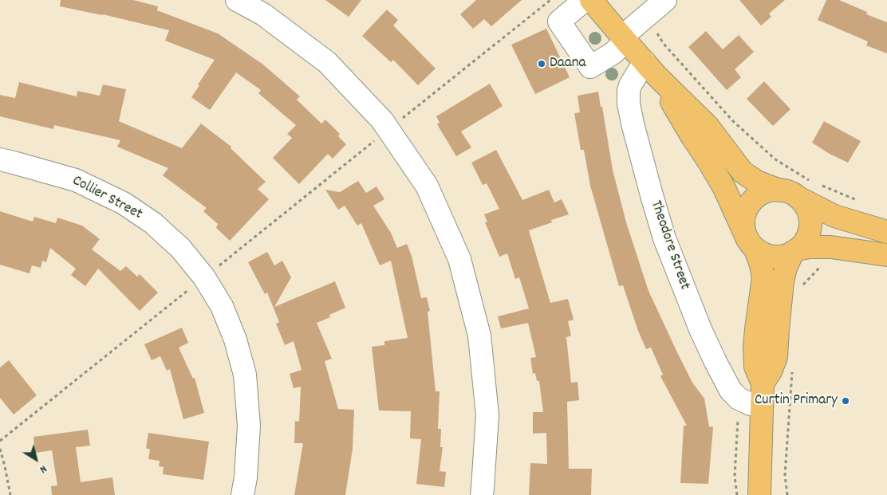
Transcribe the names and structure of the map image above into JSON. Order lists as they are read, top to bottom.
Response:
{
  "streets": {
    "street": ["Collier Street", "Theodore Street"]
  },
  "places": ["Daana", "Curtin Primary"],
  "north": "bottom right"
}
